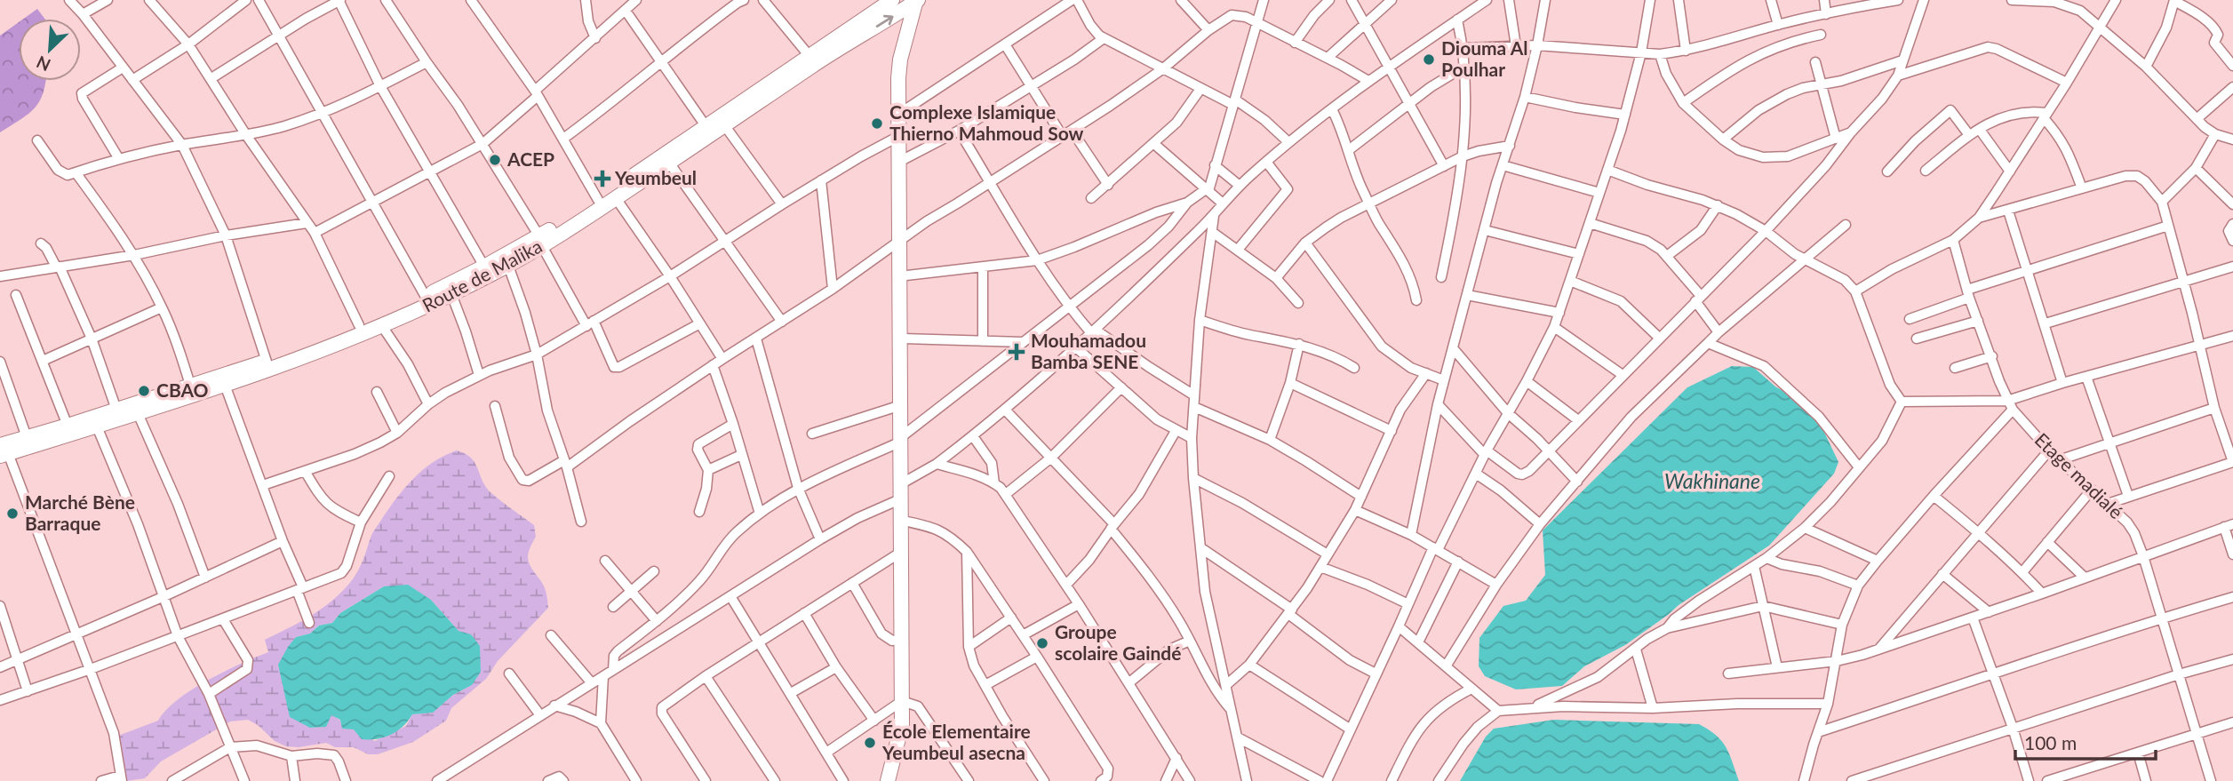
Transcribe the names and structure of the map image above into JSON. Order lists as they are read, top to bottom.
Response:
{
  "streets": {
    "main road": ["Route de Malika"],
    "street": ["Etage madialé"]
  },
  "water": ["Wakhinane"],
  "places": {
    "other": [
      "Diouma Al Poulhar",
      "Complexe Islamique Thierno Mahmoud Sow",
      "ACEP",
      "CBAO",
      "Marché Bène Barraque",
      "Groupe scolaire Gaindé",
      "École Elementaire Yeumbeul asecna"
    ],
    "health": ["Yeumbeul", "Mouhamadou Bamba SENE"]
  },
  "scale_bar": "100 m",
  "north": "bottom left"
}
